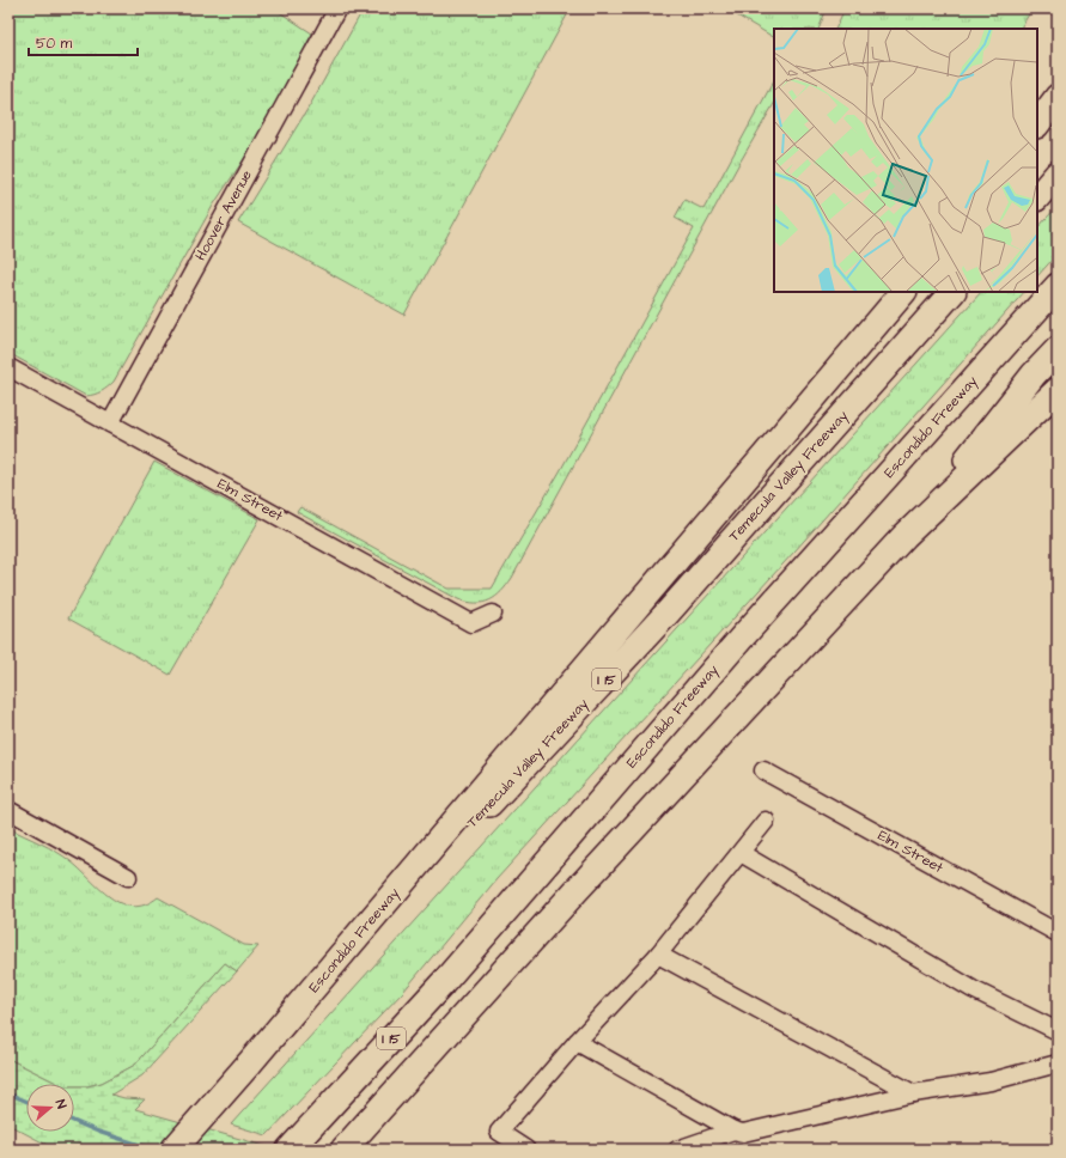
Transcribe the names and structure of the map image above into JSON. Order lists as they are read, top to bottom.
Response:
{
  "streets": {
    "highway": ["Escondido Freeway", "Temecula Valley Freeway", "I 15"],
    "street": ["Hoover Avenue", "Elm Street"]
  },
  "crossings": [
    ["Hoover Avenue", "Elm Street"],
    ["Escondido Freeway", "Temecula Valley Freeway"]
  ],
  "scale_bar": "50 m",
  "north": "right"
}
